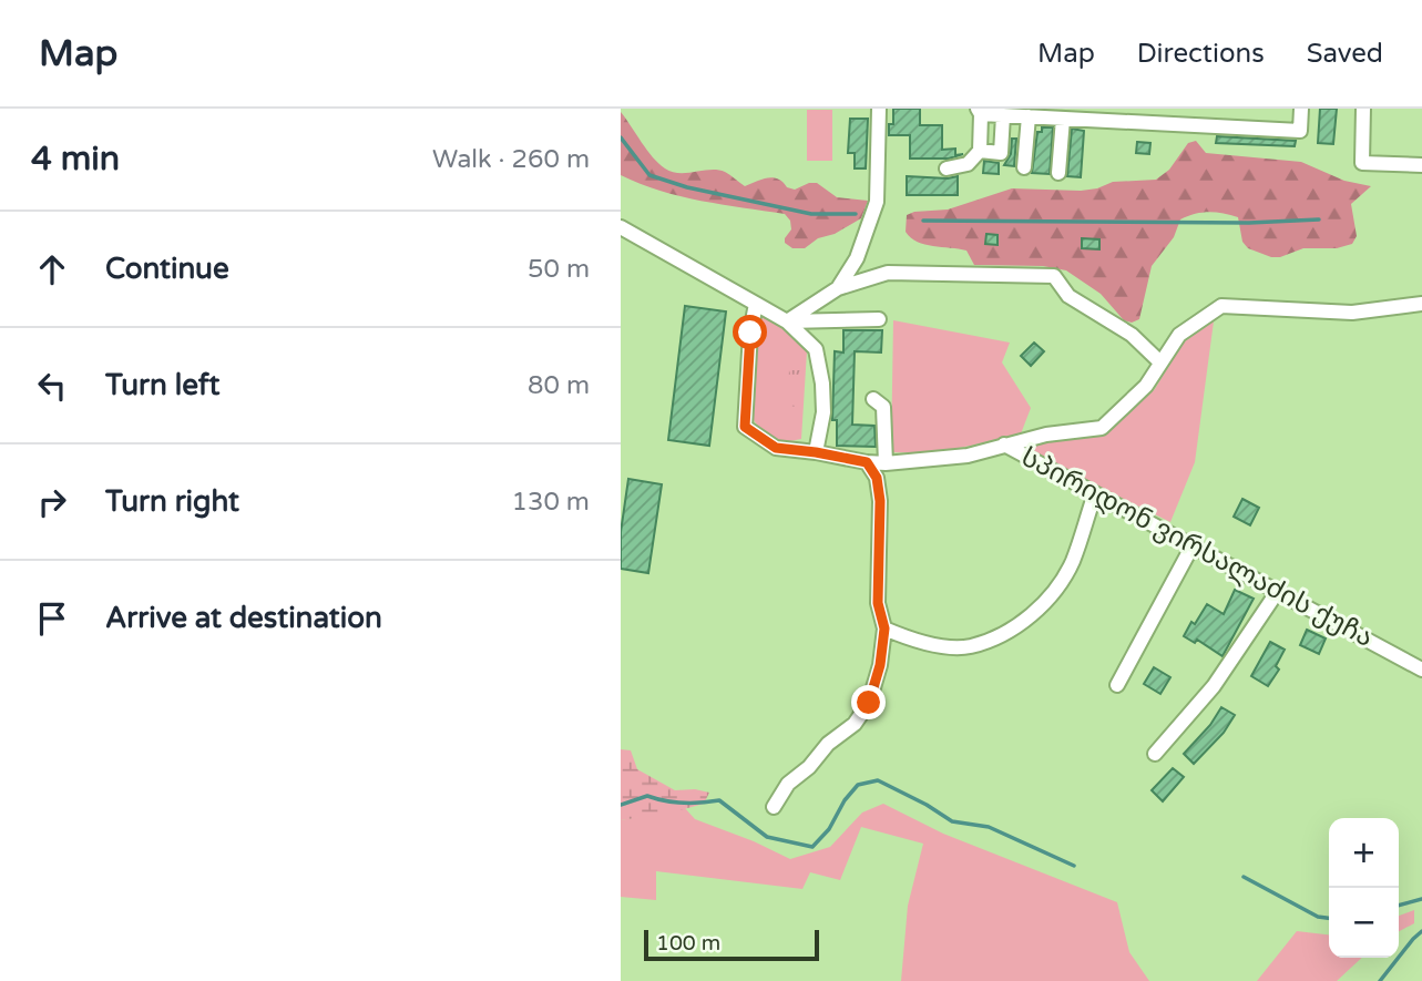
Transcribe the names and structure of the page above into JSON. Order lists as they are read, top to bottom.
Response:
{
  "streets": {
    "street": ["სპირიდონ ვირსალაძის ქუჩა"]
  },
  "scale_bar": "100 m",
  "page": {
    "header": "Map",
    "nav": ["Map", "Directions", "Saved"],
    "heading": ["4 min", "Walk · 260 m"],
    "list": [
      ["Continue", "50 m"],
      ["Turn left", "80 m"],
      ["Turn right", "130 m"],
      "Arrive at destination"
    ],
    "map_buttons": ["+", "−"],
    "scale": "100 m"
  }
}
